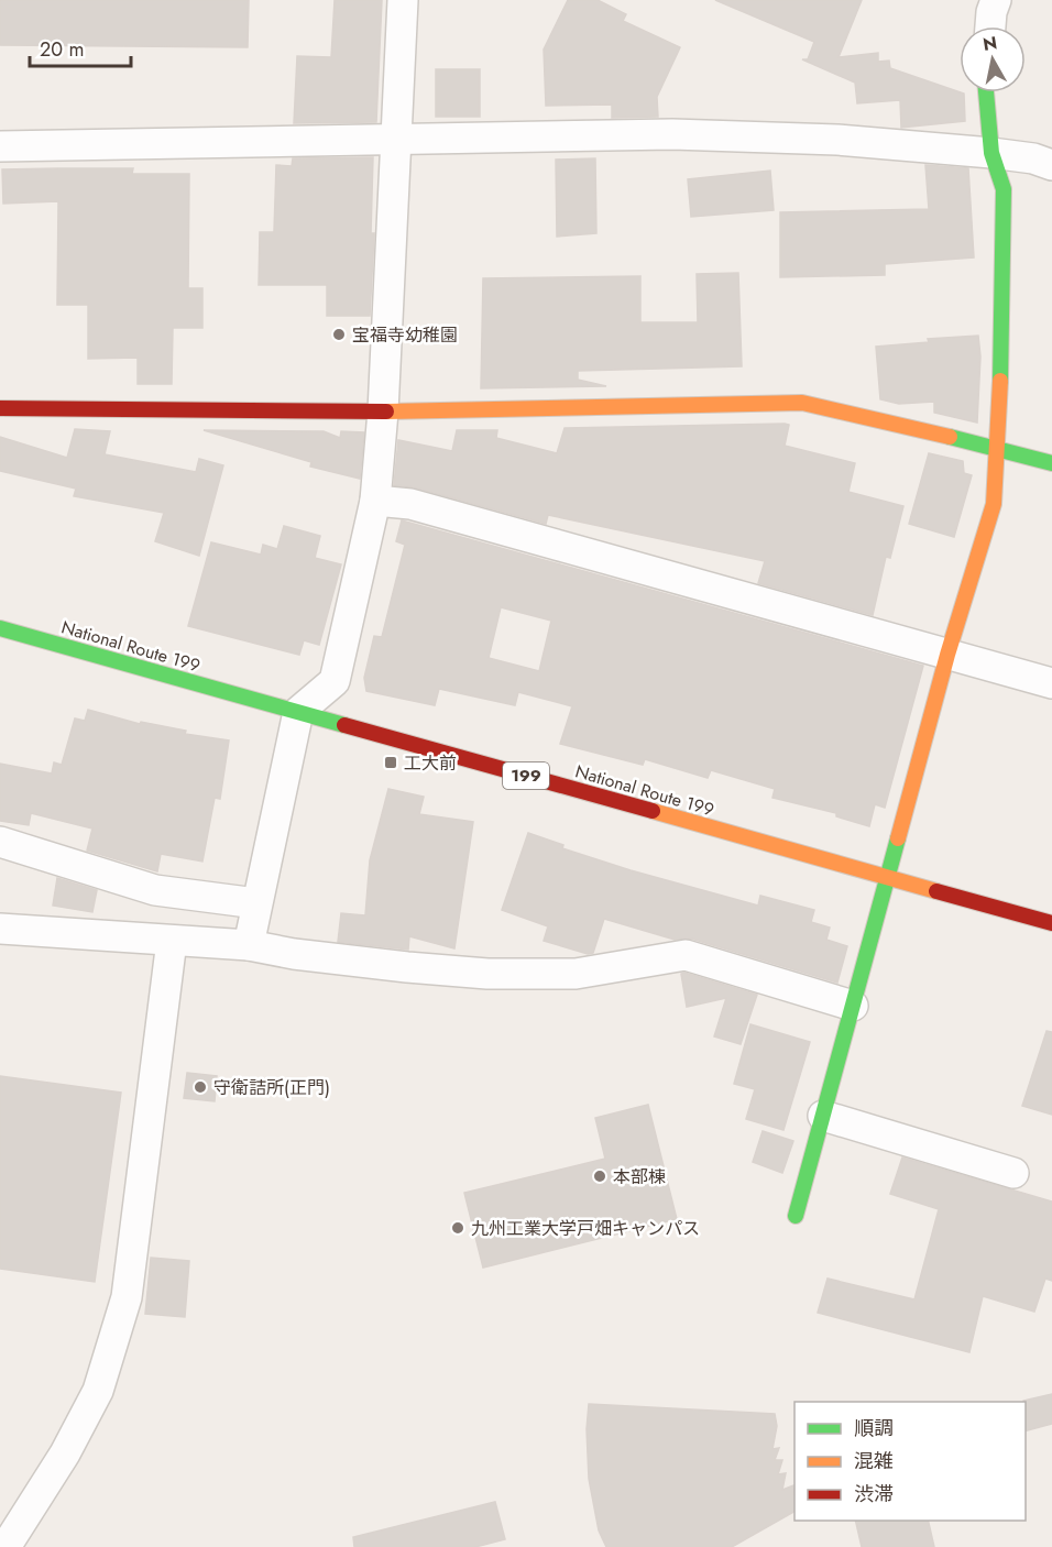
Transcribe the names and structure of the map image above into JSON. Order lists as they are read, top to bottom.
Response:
{
  "streets": {
    "main road": ["National Route 199", "199"]
  },
  "places": {
    "other": [
      "宝福寺幼稚園",
      "守衛詰所(正門)",
      "本部棟",
      "九州工業大学戸畑キャンパス"
    ],
    "transit": ["工大前"]
  },
  "legend": ["順調", "混雑", "渋滞"],
  "scale_bar": "20 m",
  "north": "top"
}
